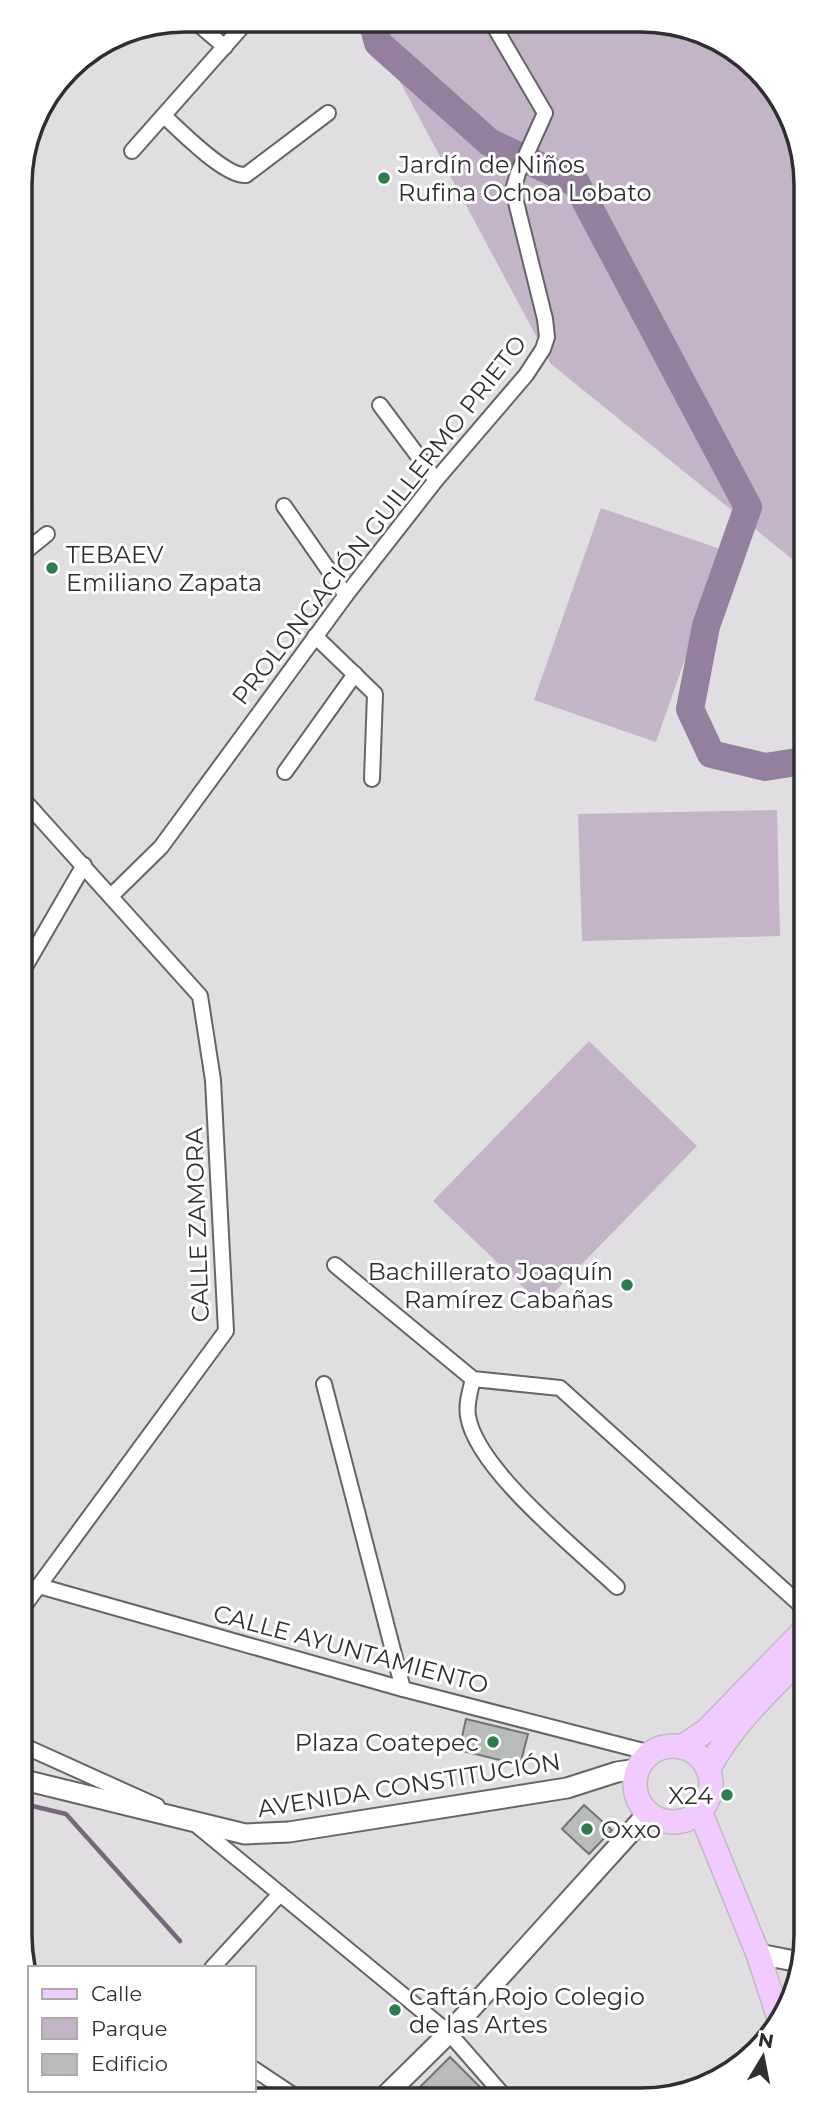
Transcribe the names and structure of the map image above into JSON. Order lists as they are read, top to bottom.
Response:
{
  "streets": {
    "main road": ["AVENIDA CONSTITUCIÓN"],
    "street": ["PROLONGACIÓN GUILLERMO PRIETO", "CALLE ZAMORA", "CALLE AYUNTAMIENTO"]
  },
  "crossings": [
    ["PROLONGACIÓN GUILLERMO PRIETO", "CALLE ZAMORA"],
    ["CALLE ZAMORA", "CALLE AYUNTAMIENTO"],
    ["CALLE AYUNTAMIENTO", "AVENIDA CONSTITUCIÓN"]
  ],
  "places": [
    "Jardín de Niños Rufina Ochoa Lobato",
    "TEBAEV Emiliano Zapata",
    "Bachillerato Joaquín Ramírez Cabañas",
    "Plaza Coatepec",
    "X24",
    "Oxxo",
    "Caftán Rojo Colegio de las Artes"
  ],
  "legend": ["Calle", "Parque", "Edificio"],
  "north": "top"
}
